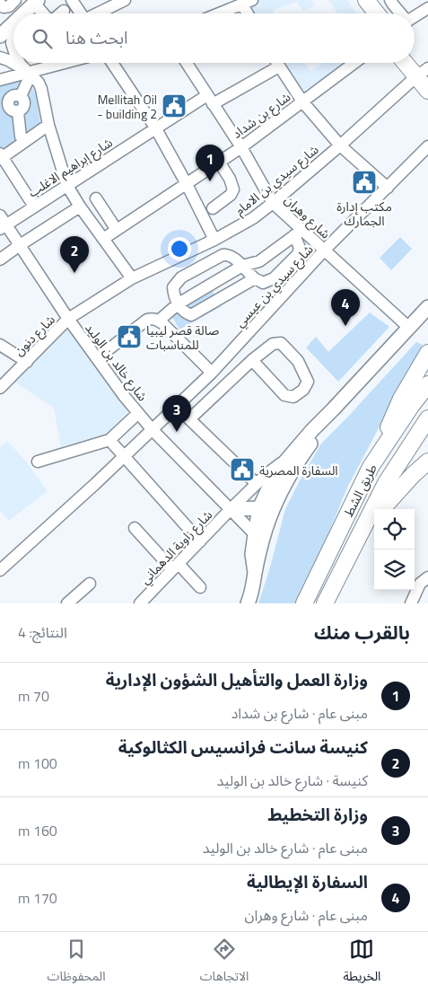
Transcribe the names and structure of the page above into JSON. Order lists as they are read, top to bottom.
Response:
{
  "streets": {
    "highway": ["طريق الشط"],
    "street": [
      "شارع بن شداد",
      "شارع إبراهيم الاغلب",
      "شارع سيدي بن الامام",
      "شارع وهران",
      "شارع سيدي بن عيسي",
      "شارع دنون",
      "شارع خالد بن الوليد",
      "شارع زاوية الدهماني"
    ]
  },
  "crossings": [
    ["شارع بن شداد", "شارع وهران"],
    ["شارع إبراهيم الاغلب", "شارع وهران"],
    ["شارع إبراهيم الاغلب", "شارع خالد بن الوليد"],
    ["شارع سيدي بن الامام", "شارع وهران"],
    ["شارع سيدي بن الامام", "شارع دنون"],
    ["شارع سيدي بن الامام", "شارع خالد بن الوليد"],
    ["شارع وهران", "شارع سيدي بن عيسي"],
    ["شارع سيدي بن عيسي", "شارع خالد بن الوليد"],
    ["شارع دنون", "شارع خالد بن الوليد"],
    ["شارع خالد بن الوليد", "شارع زاوية الدهماني"]
  ],
  "places": {
    "public building": [
      "Mellitah Oil - building 2",
      "مكتب إدارة الجمارك",
      "صالة قصر ليبيا للمناسبات",
      "السفارة المصرية"
    ]
  },
  "page": {
    "search": "ابحث هنا",
    "pins": [
      "1",
      "2",
      "4",
      "3"
    ],
    "heading": ["بالقرب منك", "النتائج: 4"],
    "list": [
      {
        "mark": "1",
        "name": "وزارة العمل والتأهيل الشؤون الإدارية",
        "note": "مبنى عام · شارع بن شداد",
        "value": "70 m"
      },
      {
        "mark": "2",
        "name": "كنيسة سانت فرانسيس الكثالوكية",
        "note": "كنيسة · شارع خالد بن الوليد",
        "value": "100 m"
      },
      {
        "mark": "3",
        "name": "وزارة التخطيط",
        "note": "مبنى عام · شارع خالد بن الوليد",
        "value": "160 m"
      },
      {
        "mark": "4",
        "name": "السفارة الإيطالية",
        "note": "مبنى عام · شارع وهران",
        "value": "170 m"
      }
    ],
    "nav": ["الخريطة", "الاتجاهات", "المحفوظات"]
  }
}
